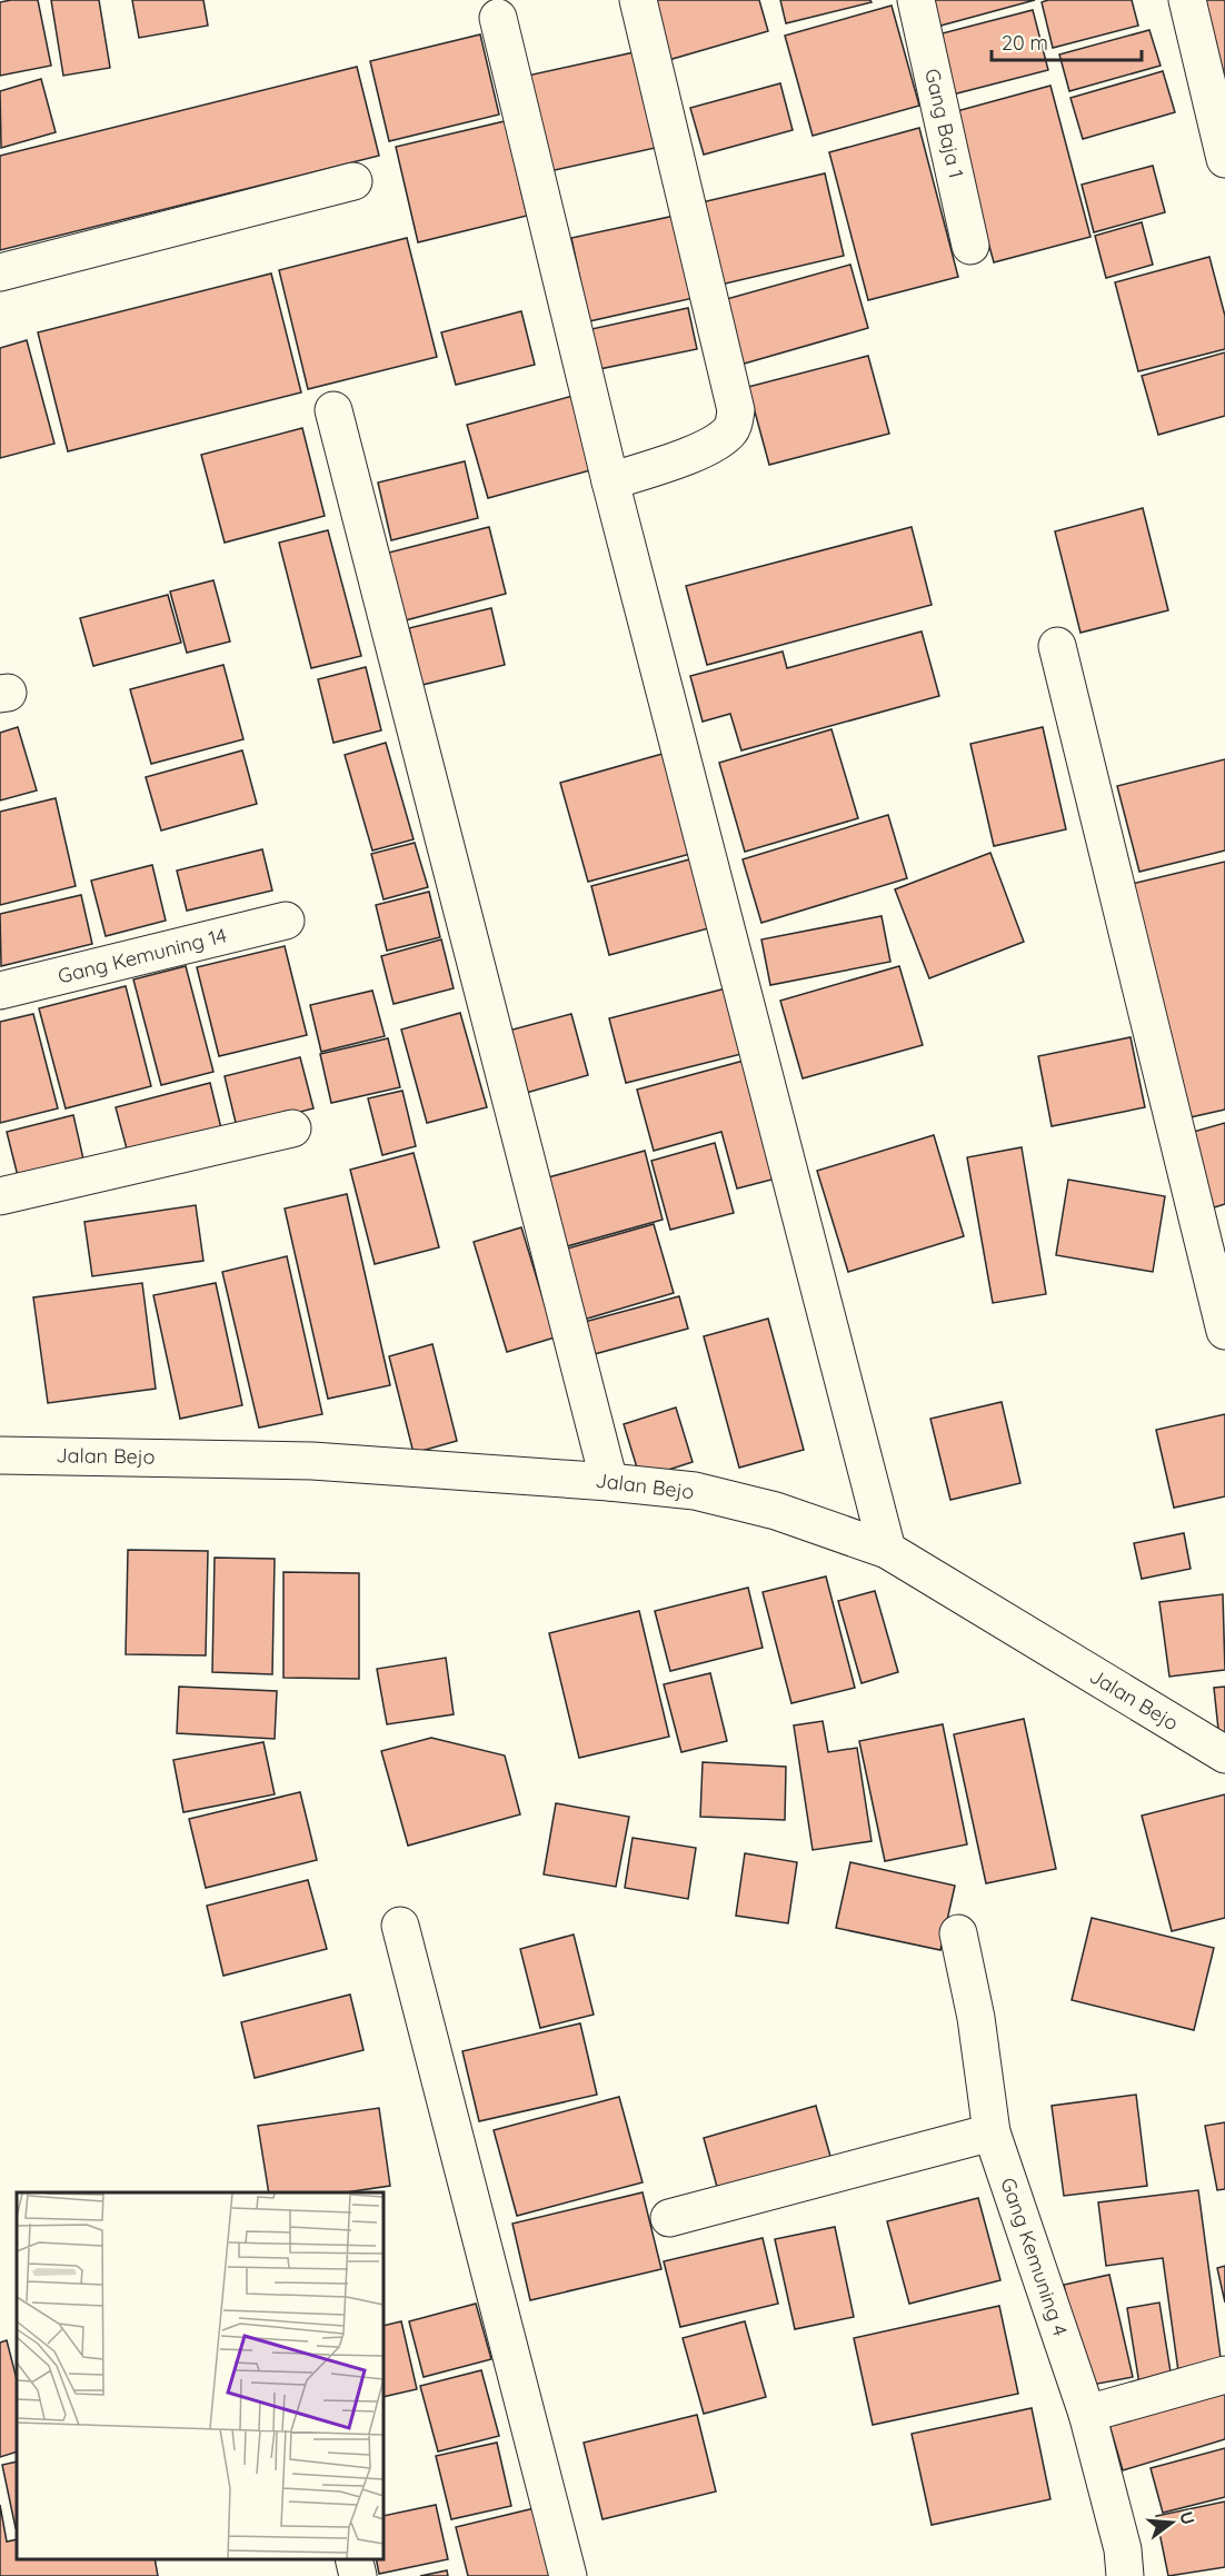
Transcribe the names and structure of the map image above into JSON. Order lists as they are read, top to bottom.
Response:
{
  "streets": {
    "street": [
      "Gang Baja 1",
      "Gang Kemuning 14",
      "Jalan Bejo",
      "Gang Kemuning 4"
    ]
  },
  "scale_bar": "20 m",
  "north": "right"
}
